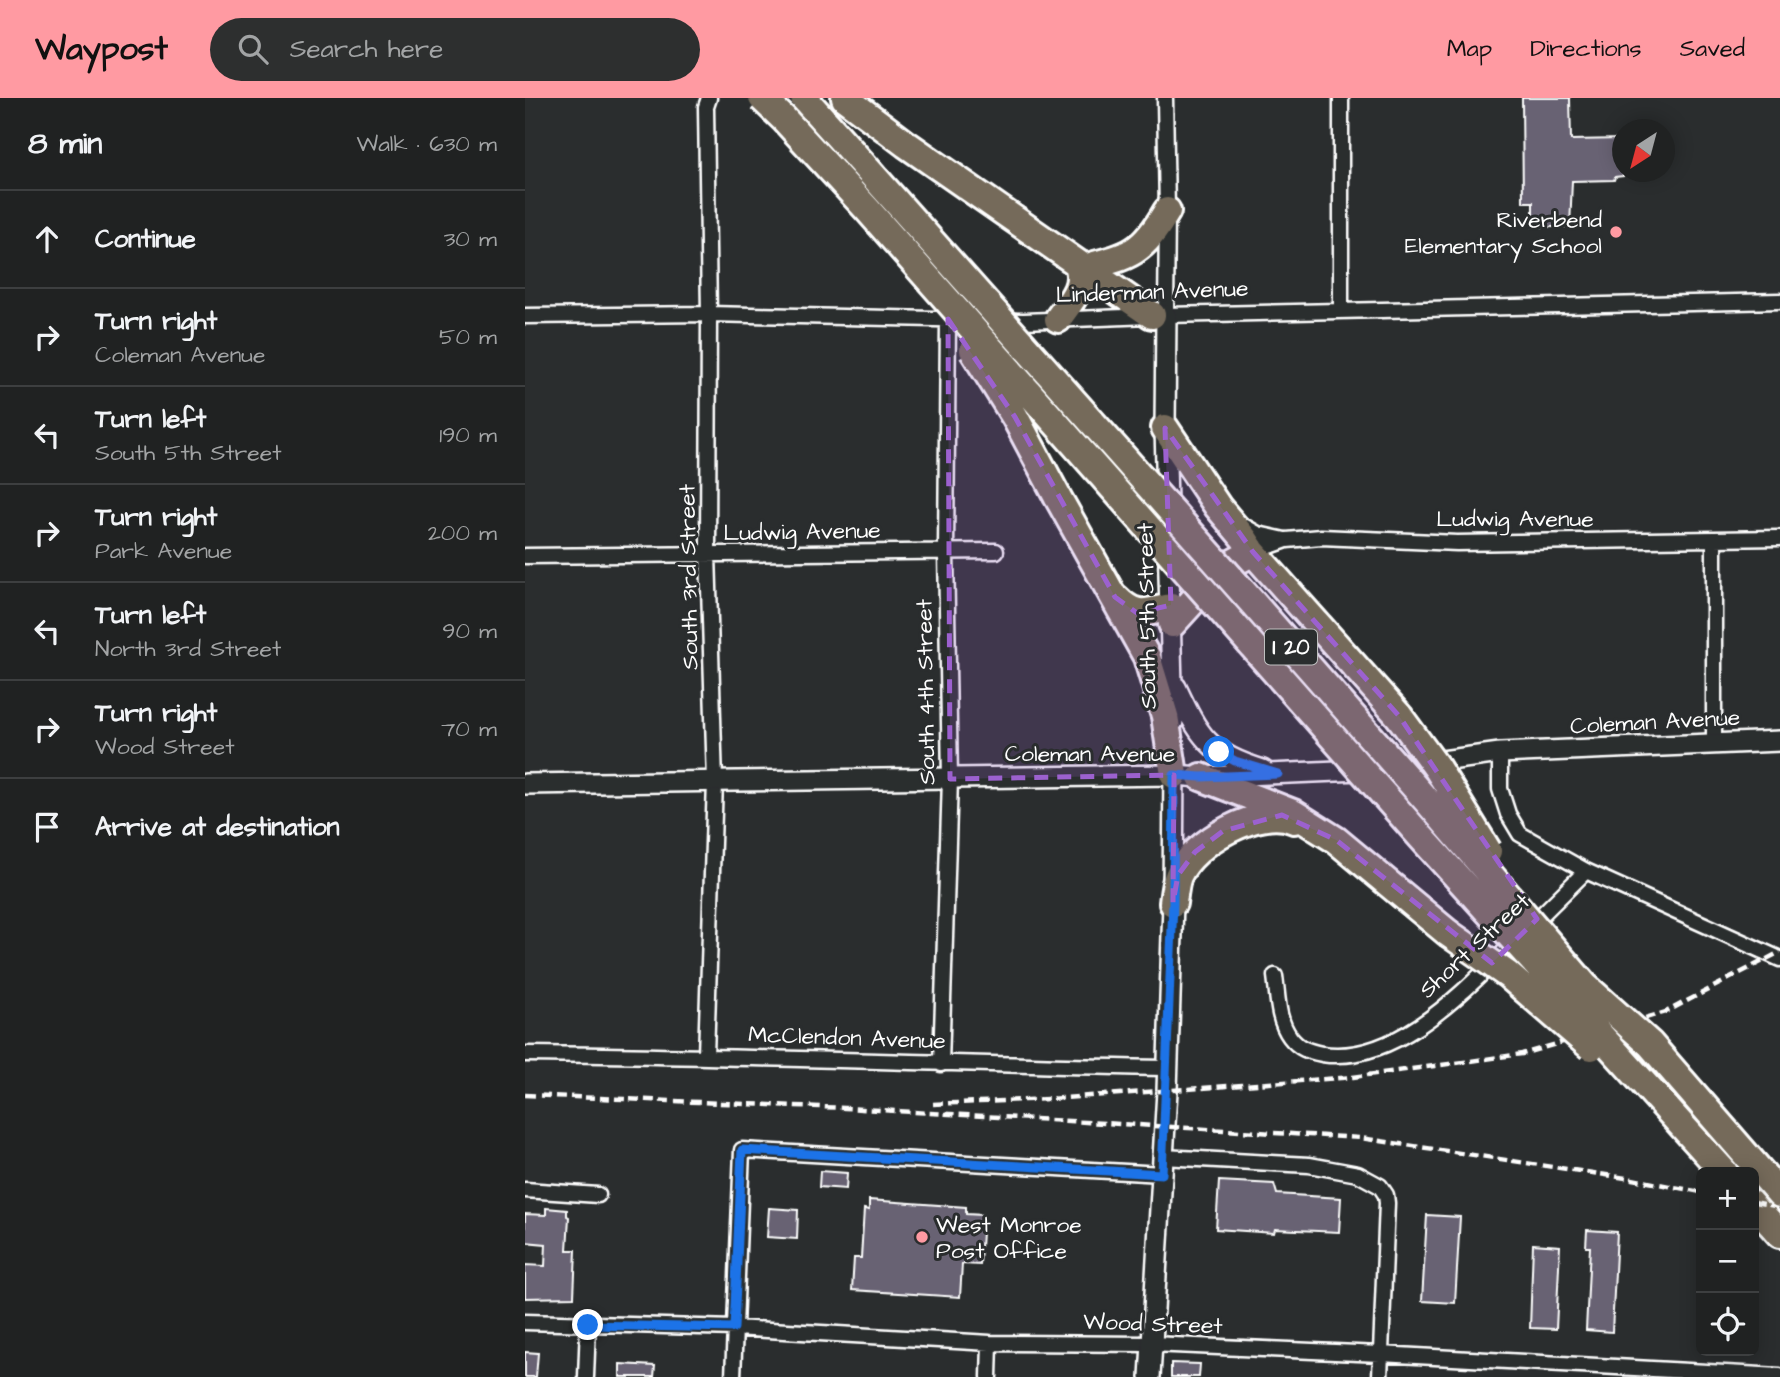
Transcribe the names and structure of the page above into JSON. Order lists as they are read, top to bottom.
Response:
{
  "streets": {
    "highway": ["I 20"],
    "street": [
      "Linderman Avenue",
      "Ludwig Avenue",
      "South 3rd Street",
      "South 5th Street",
      "South 4th Street",
      "Coleman Avenue",
      "Short Street",
      "McClendon Avenue",
      "Wood Street"
    ]
  },
  "crossings": [
    ["Linderman Avenue", "South 3rd Street"],
    ["Linderman Avenue", "South 5th Street"],
    ["Linderman Avenue", "South 4th Street"],
    ["Ludwig Avenue", "South 3rd Street"],
    ["Ludwig Avenue", "South 4th Street"],
    ["South 3rd Street", "Coleman Avenue"],
    ["South 3rd Street", "McClendon Avenue"],
    ["South 5th Street", "Coleman Avenue"],
    ["South 5th Street", "McClendon Avenue"],
    ["South 5th Street", "Wood Street"],
    ["South 4th Street", "Coleman Avenue"],
    ["South 4th Street", "McClendon Avenue"]
  ],
  "places": ["Riverbend Elementary School", "West Monroe Post Office"],
  "north": "bottom left",
  "page": {
    "header": "Waypost",
    "search": "Search here",
    "nav": ["Map", "Directions", "Saved"],
    "heading": ["8 min", "Walk · 630 m"],
    "list": [
      ["Continue", "30 m"],
      ["Turn right", "Coleman Avenue", "50 m"],
      ["Turn left", "South 5th Street", "190 m"],
      ["Turn right", "Park Avenue", "200 m"],
      ["Turn left", "North 3rd Street", "90 m"],
      ["Turn right", "Wood Street", "70 m"],
      "Arrive at destination"
    ],
    "map_buttons": ["+", "−"]
  }
}
